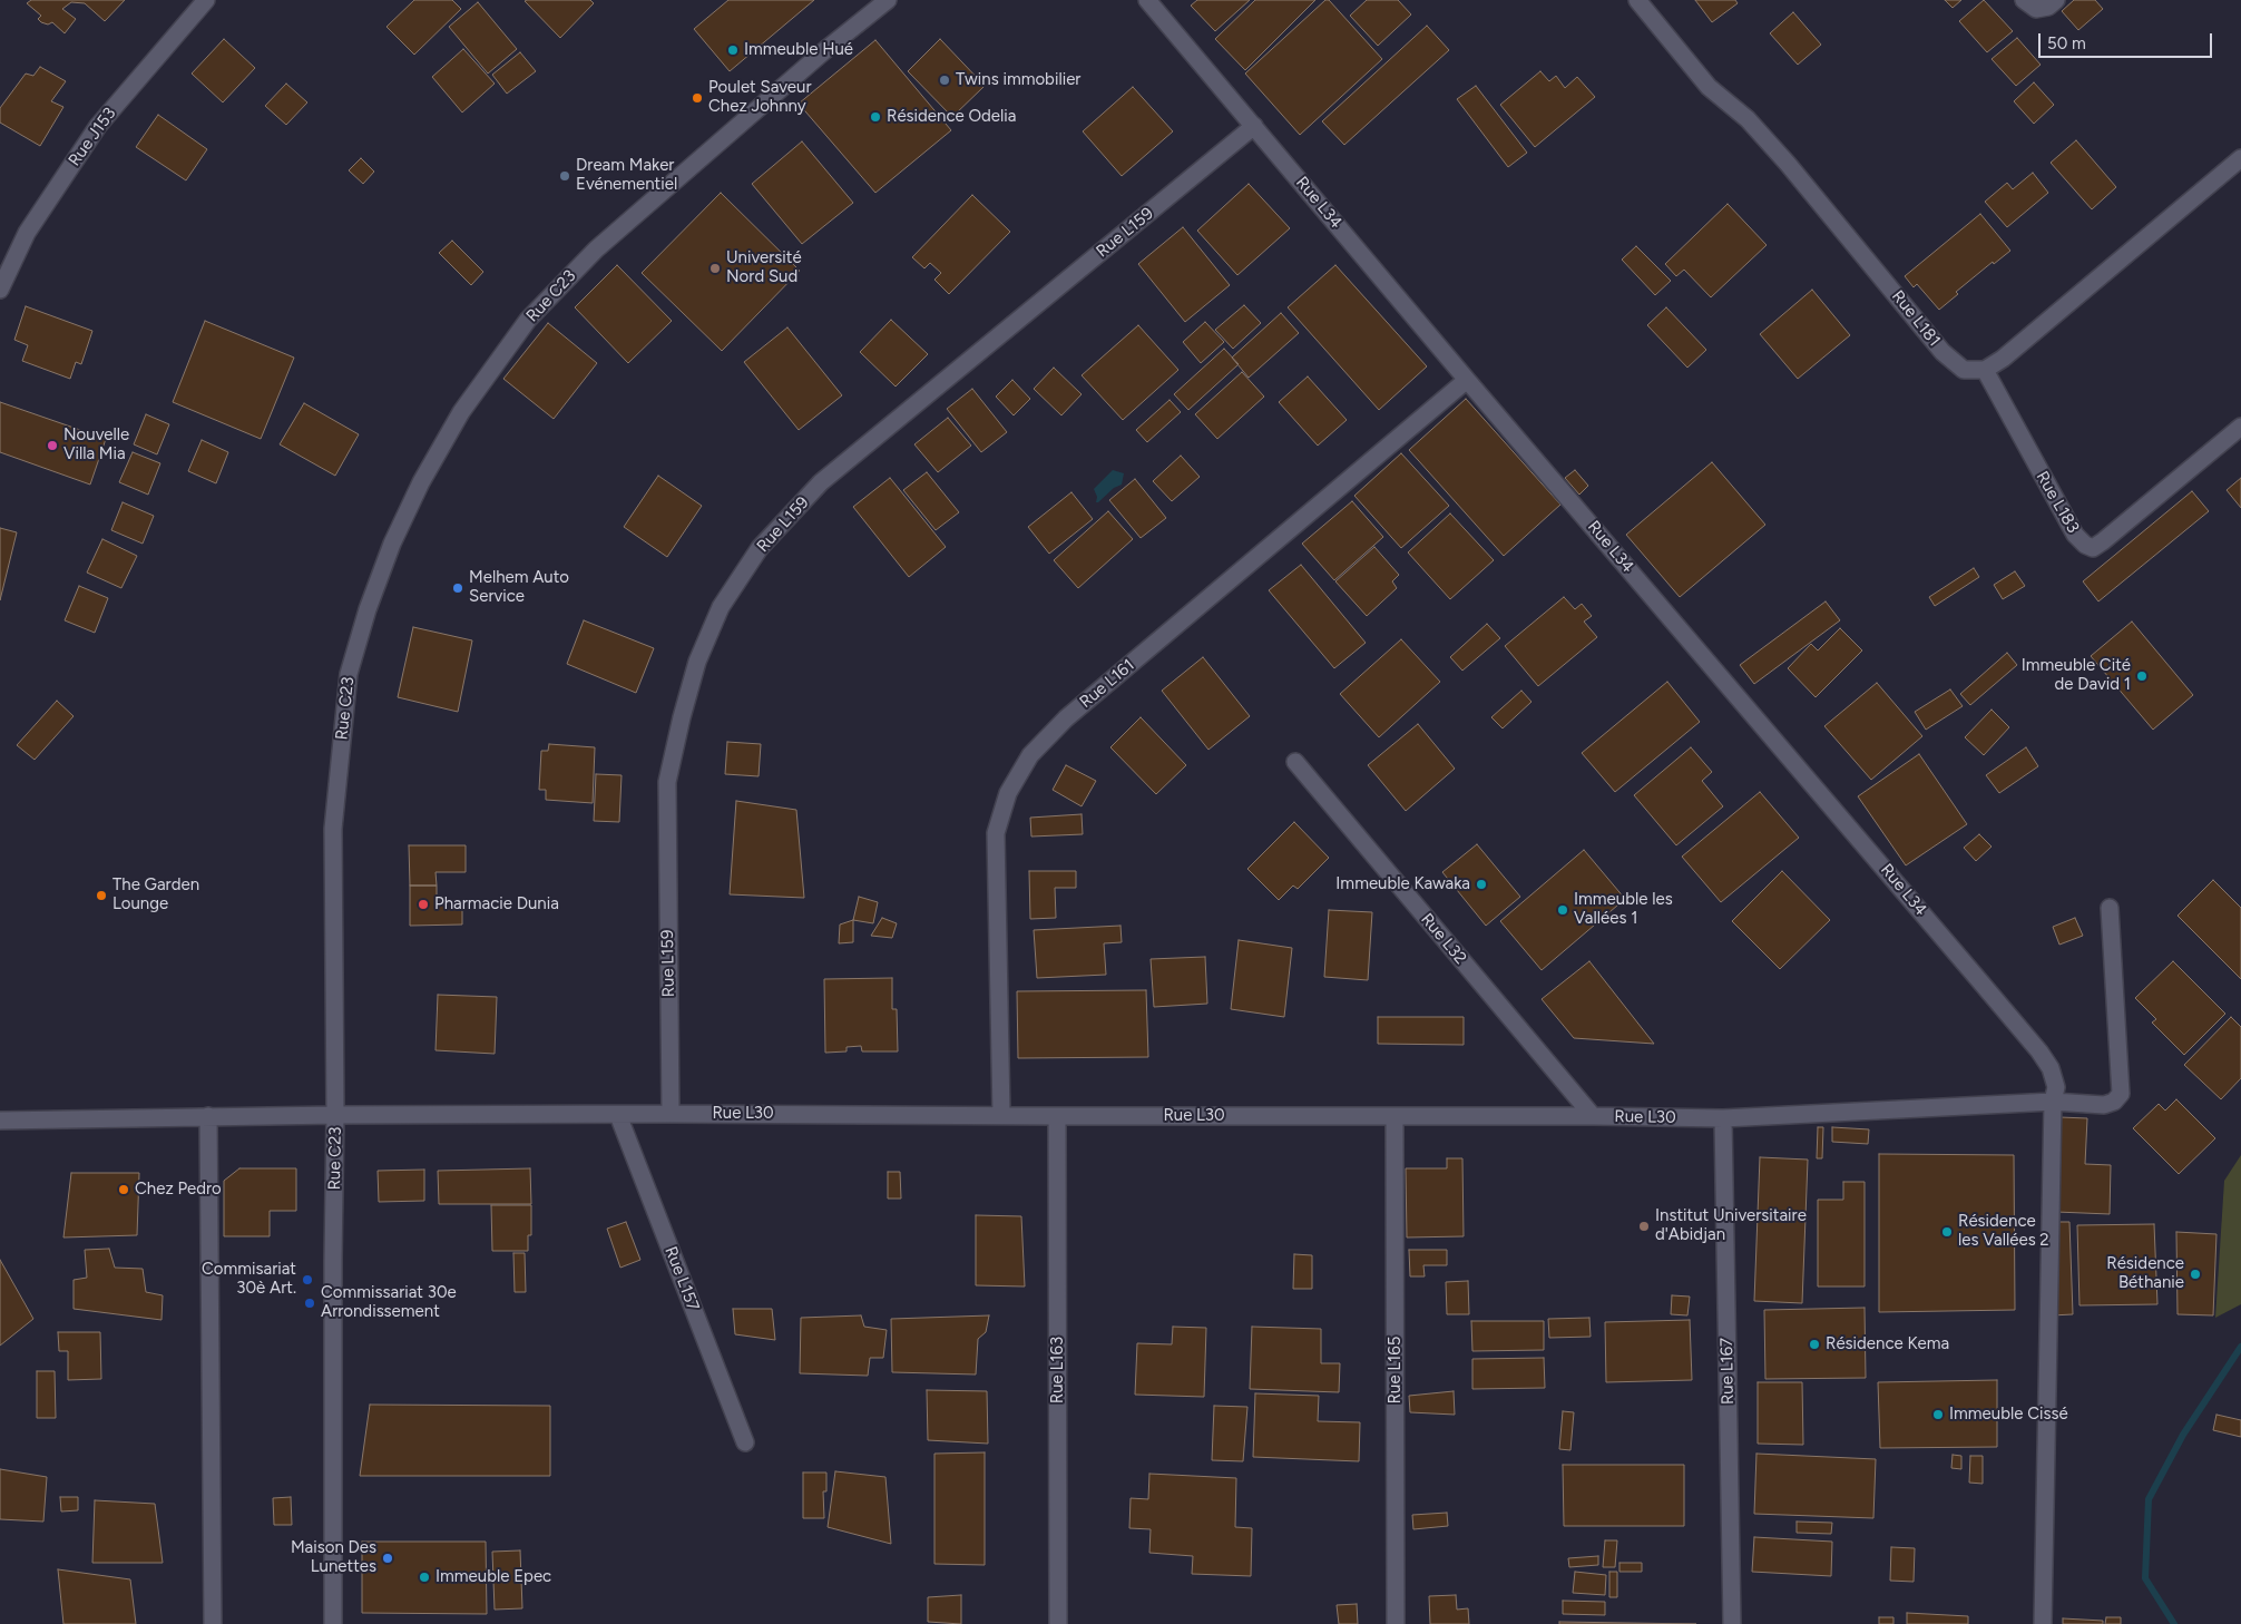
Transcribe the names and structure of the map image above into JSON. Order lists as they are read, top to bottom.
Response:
{
  "streets": {
    "street": [
      "Rue J153",
      "Rue L34",
      "Rue L159",
      "Rue C23",
      "Rue L181",
      "Rue L183",
      "Rue L161",
      "Rue L32",
      "Rue L30",
      "Rue L157",
      "Rue L163",
      "Rue L165",
      "Rue L167"
    ]
  },
  "crossings": [
    ["Rue L34", "Rue L159"],
    ["Rue L34", "Rue L161"],
    ["Rue L34", "Rue L30"],
    ["Rue L159", "Rue L30"],
    ["Rue C23", "Rue L30"],
    ["Rue L181", "Rue L183"],
    ["Rue L161", "Rue L30"],
    ["Rue L32", "Rue L30"],
    ["Rue L30", "Rue L157"],
    ["Rue L30", "Rue L163"],
    ["Rue L30", "Rue L165"],
    ["Rue L30", "Rue L167"]
  ],
  "places": [
    "Immeuble Hué",
    "Twins immobilier",
    "Poulet Saveur Chez Johnny",
    "Résidence Odelia",
    "Dream Maker Evénementiel",
    "Université Nord Sud",
    "Nouvelle Villa Mia",
    "Melhem Auto Service",
    "Immeuble Cité de David 1",
    "Immeuble Kawaka",
    "The Garden Lounge",
    "Pharmacie Dunia",
    "Immeuble les Vallées 1",
    "Chez Pedro",
    "Institut Universitaire d'Abidjan",
    "Résidence les Vallées 2",
    "Résidence Béthanie",
    "Commisariat 30è Art.",
    "Commissariat 30e Arrondissement",
    "Résidence Kema",
    "Immeuble Cissé",
    "Maison Des Lunettes",
    "Immeuble Epec"
  ],
  "scale_bar": "50 m"
}
